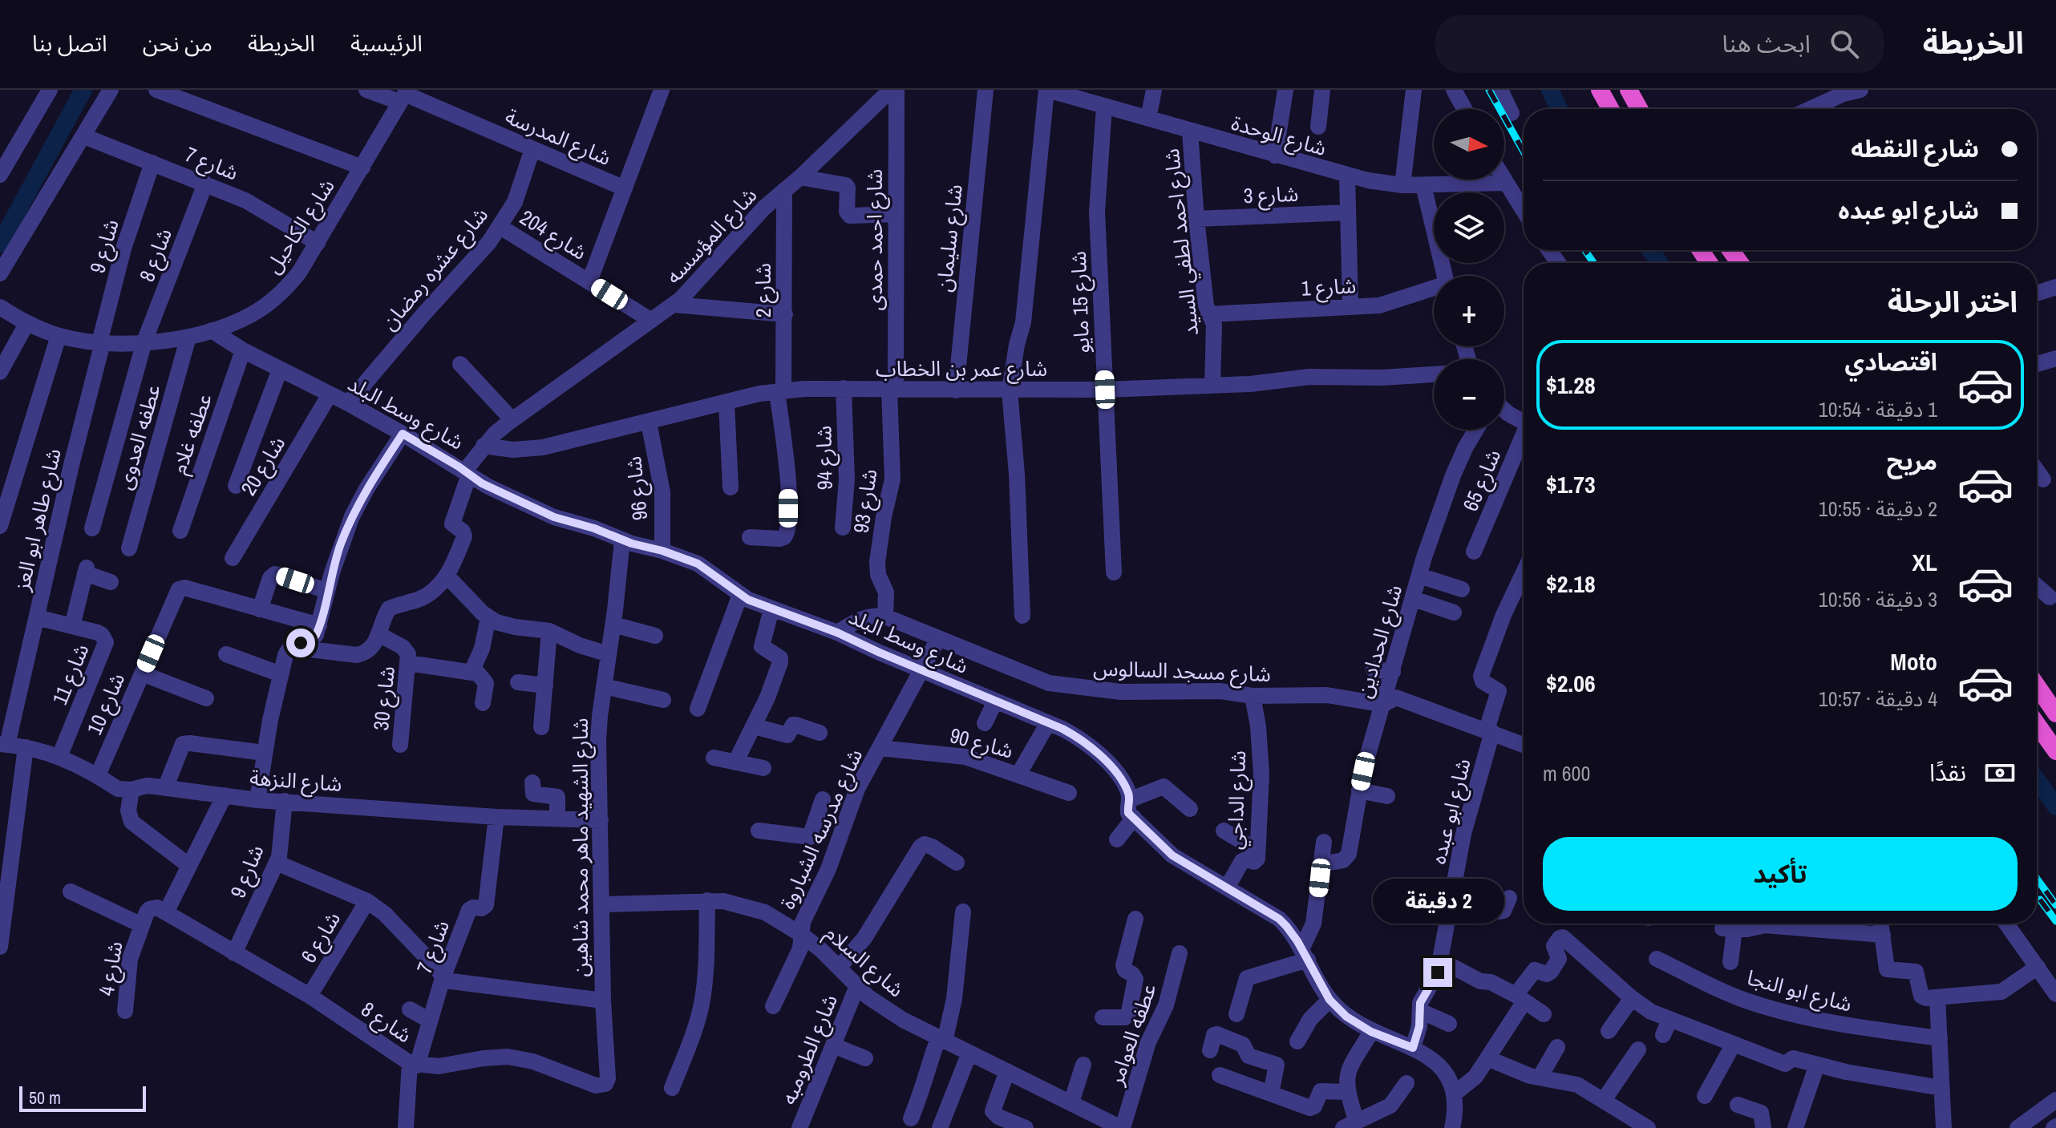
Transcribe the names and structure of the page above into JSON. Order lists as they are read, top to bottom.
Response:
{
  "streets": {
    "street": [
      "شارع الوحدة",
      "شارع المدرسة",
      "شارع 7",
      "شارع 3",
      "شارع الكاحيل",
      "شارع 204",
      "شارع المؤسسه",
      "شارع سليمان",
      "شارع احمد حمدى",
      "شارع احمد لطفي السيد",
      "شارع 9",
      "شارع 8",
      "شارع عشره رمضان",
      "شارع 1",
      "شارع 2",
      "شارع 15 مايو",
      "شارع عمر بن الخطاب",
      "شارع وسط البلد",
      "عطفه غلام",
      "عطفه العدوى",
      "شارع 94",
      "شارع 20",
      "شارع 65",
      "شارع 96",
      "شارع 93",
      "شارع طاهر ابو العز",
      "شارع الحدادين",
      "شارع مسجد السالوس",
      "شارع 11",
      "شارع 30",
      "شارع 10",
      "شارع 90",
      "شارع النزهة",
      "شارع الداجي",
      "شارع ابو عبده",
      "شارع مدرسه الشباروة",
      "شارع الشهيد ماهر محمد شاهين",
      "شارع 6",
      "شارع السلام",
      "شارع 4",
      "شارع ابو النجا",
      "عطفه العوامر",
      "شارع الطرومبه"
    ]
  },
  "crossings": [
    ["شارع الوحدة", "شارع احمد لطفي السيد"],
    ["شارع الوحدة", "شارع 15 مايو"],
    ["شارع المدرسة", "شارع الكاحيل"],
    ["شارع المدرسة", "شارع عشره رمضان"],
    ["شارع 7", "شارع الكاحيل"],
    ["شارع 7", "شارع 9"],
    ["شارع 7", "شارع 8"],
    ["شارع 7", "شارع النزهة"],
    ["شارع 3", "شارع احمد لطفي السيد"],
    ["شارع الكاحيل", "شارع 9"],
    ["شارع الكاحيل", "شارع 8"],
    ["شارع الكاحيل", "شارع وسط البلد"],
    ["شارع الكاحيل", "عطفه العدوى"],
    ["شارع الكاحيل", "شارع طاهر ابو العز"],
    ["شارع 204", "شارع المؤسسه"],
    ["شارع 204", "شارع عشره رمضان"],
    ["شارع المؤسسه", "شارع 2"],
    ["شارع المؤسسه", "شارع عمر بن الخطاب"],
    ["شارع المؤسسه", "شارع وسط البلد"],
    ["شارع سليمان", "شارع عمر بن الخطاب"],
    ["شارع احمد حمدى", "شارع عمر بن الخطاب"],
    ["شارع احمد حمدى", "شارع 93"],
    ["شارع احمد لطفي السيد", "شارع 1"],
    ["شارع احمد لطفي السيد", "شارع عمر بن الخطاب"],
    ["شارع 9", "شارع 8"],
    ["شارع 9", "شارع طاهر ابو العز"],
    ["شارع 9", "شارع النزهة"],
    ["شارع 8", "شارع الشهيد ماهر محمد شاهين"],
    ["شارع 8", "شارع 6"],
    ["شارع 8", "شارع 4"],
    ["شارع عشره رمضان", "شارع وسط البلد"],
    ["شارع 2", "شارع عمر بن الخطاب"],
    ["شارع 15 مايو", "شارع عمر بن الخطاب"],
    ["شارع عمر بن الخطاب", "شارع 94"],
    ["شارع عمر بن الخطاب", "شارع 96"],
    ["شارع عمر بن الخطاب", "شارع 93"],
    ["شارع وسط البلد", "عطفه غلام"],
    ["شارع وسط البلد", "شارع 20"],
    ["شارع وسط البلد", "شارع 96"],
    ["شارع وسط البلد", "شارع مدرسه الشباروة"],
    ["شارع وسط البلد", "شارع الشهيد ماهر محمد شاهين"],
    ["شارع 93", "شارع مسجد السالوس"],
    ["شارع طاهر ابو العز", "شارع 11"],
    ["شارع طاهر ابو العز", "شارع النزهة"],
    ["شارع الحدادين", "شارع مسجد السالوس"],
    ["شارع مسجد السالوس", "شارع الداجي"],
    ["شارع مسجد السالوس", "شارع ابو عبده"],
    ["شارع مسجد السالوس", "شارع مدرسه الشباروة"],
    ["شارع 11", "شارع النزهة"],
    ["شارع 10", "شارع النزهة"],
    ["شارع 90", "شارع مدرسه الشباروة"],
    ["شارع النزهة", "شارع الشهيد ماهر محمد شاهين"],
    ["شارع مدرسه الشباروة", "شارع السلام"],
    ["شارع الشهيد ماهر محمد شاهين", "شارع السلام"],
    ["شارع السلام", "عطفه العوامر"],
    ["شارع السلام", "شارع الطرومبه"]
  ],
  "scale_bar": "50 m",
  "north": "right",
  "page": {
    "header": "الخريطة",
    "search": "ابحث هنا",
    "nav": [
      "الرئيسية",
      "الخريطة",
      "من نحن",
      "اتصل بنا"
    ],
    "map_buttons": ["+", "−"],
    "banner": ["شارع النقطه", "شارع ابو عبده"],
    "heading": "اختر الرحلة",
    "list": [
      {
        "name": "اقتصادي",
        "note": "1 دقيقة · 10:54",
        "value": "$1.28"
      },
      {
        "name": "مريح",
        "note": "2 دقيقة · 10:55",
        "value": "$1.73"
      },
      {
        "name": "XL",
        "note": "3 دقيقة · 10:56",
        "value": "$2.18"
      },
      {
        "name": "Moto",
        "note": "4 دقيقة · 10:57",
        "value": "$2.06"
      }
    ],
    "pay": ["نقدًا", "600 m"],
    "buttons": "تأكيد",
    "bubble": "2 دقيقة",
    "scale": "50 m"
  }
}
